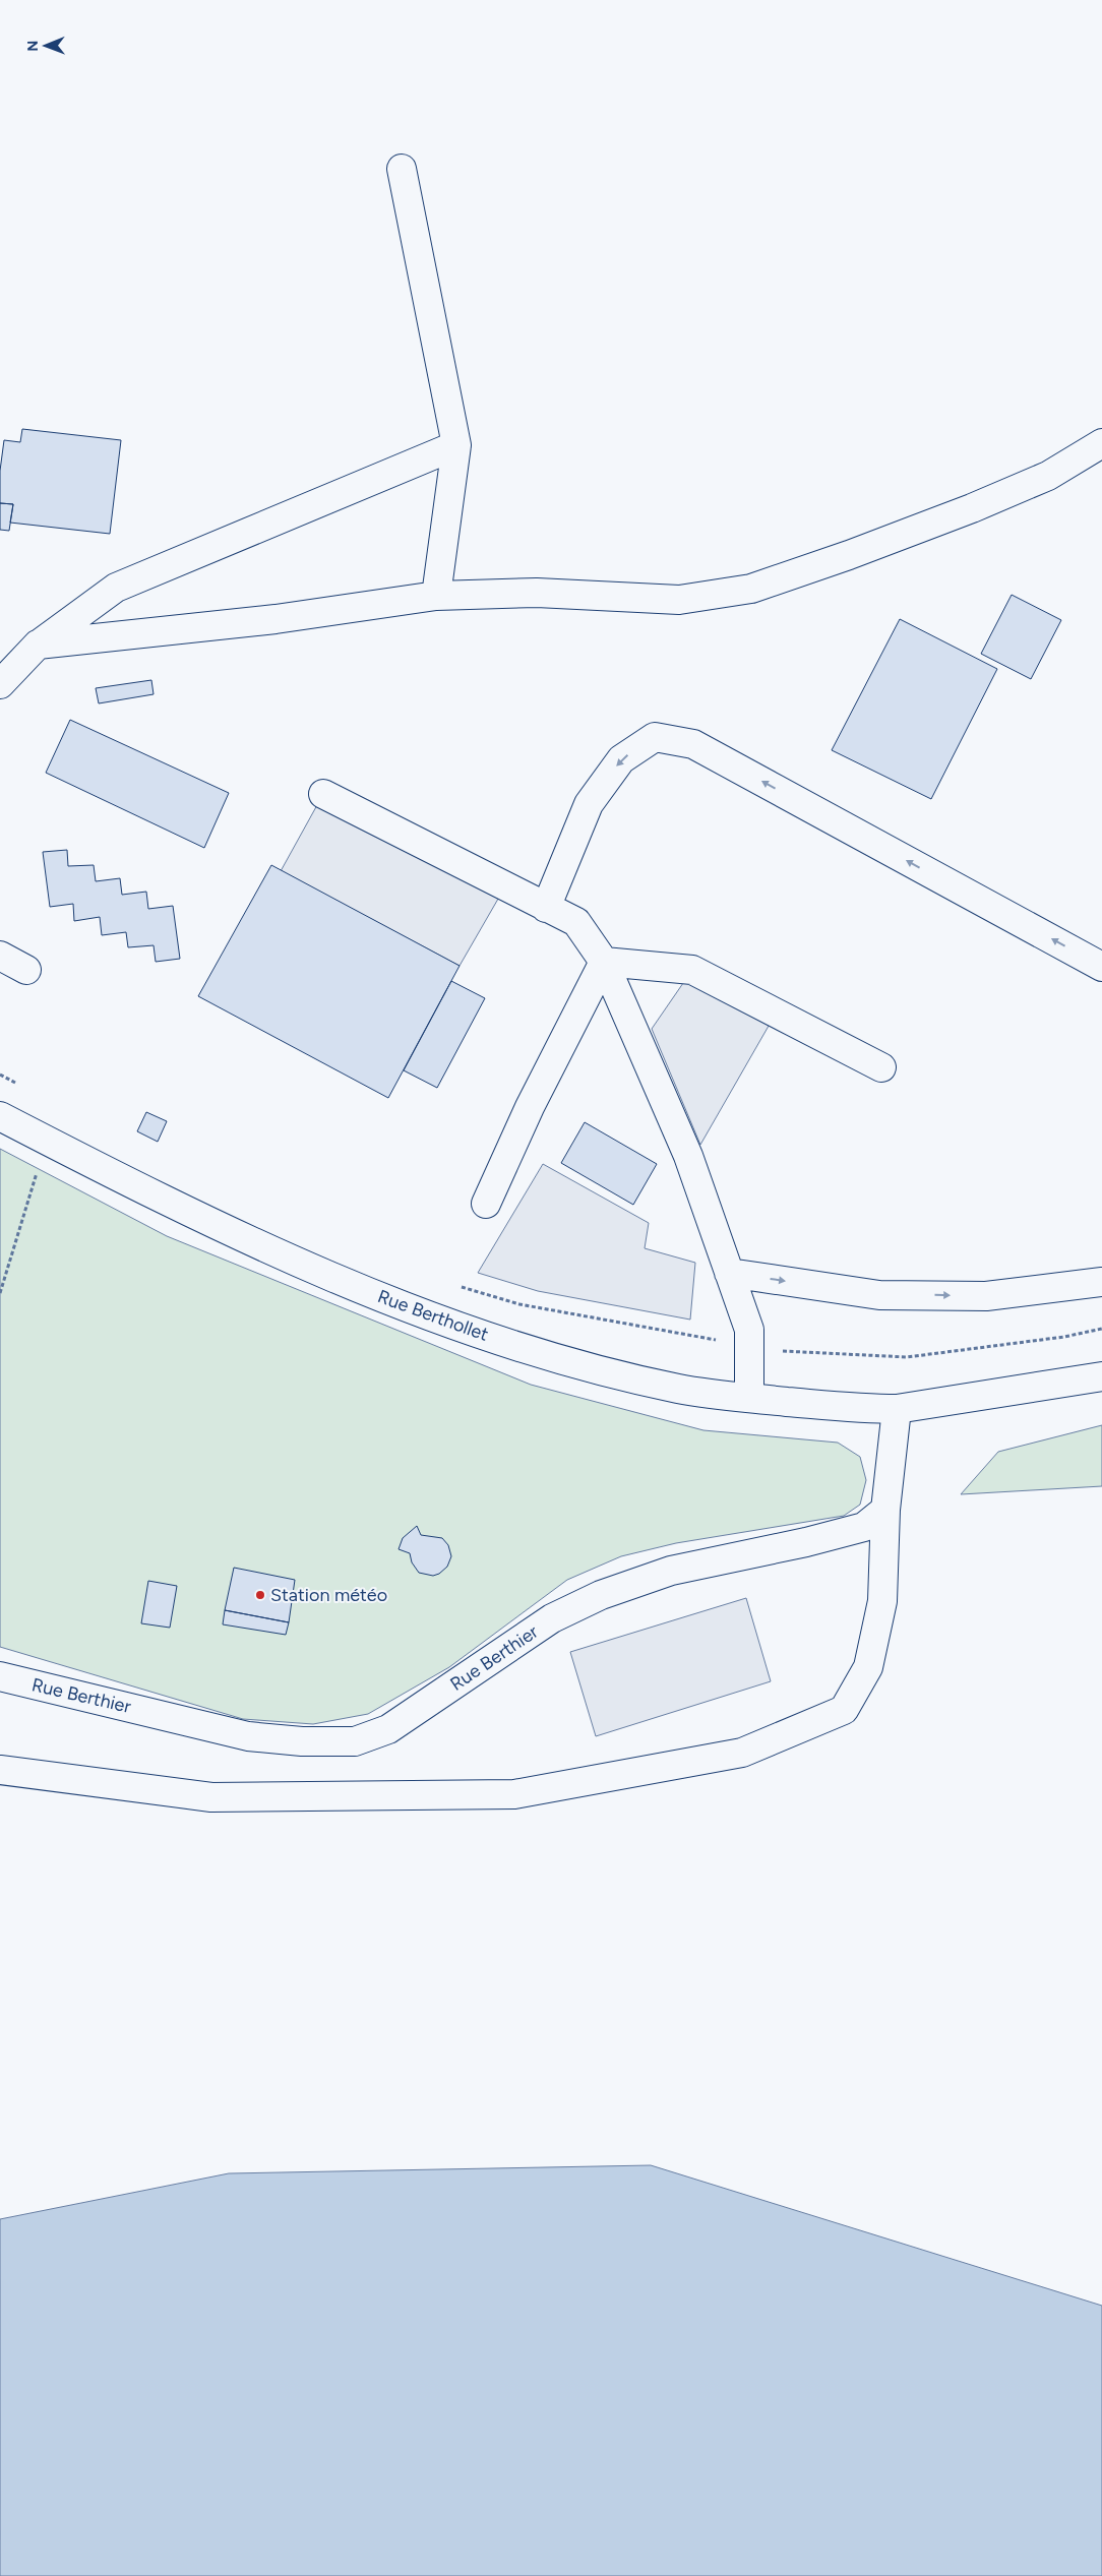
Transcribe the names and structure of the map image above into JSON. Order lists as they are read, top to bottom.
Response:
{
  "streets": {
    "main road": ["Rue Berthollet", "Rue Berthier"]
  },
  "places": ["Station météo"],
  "north": "left"
}
